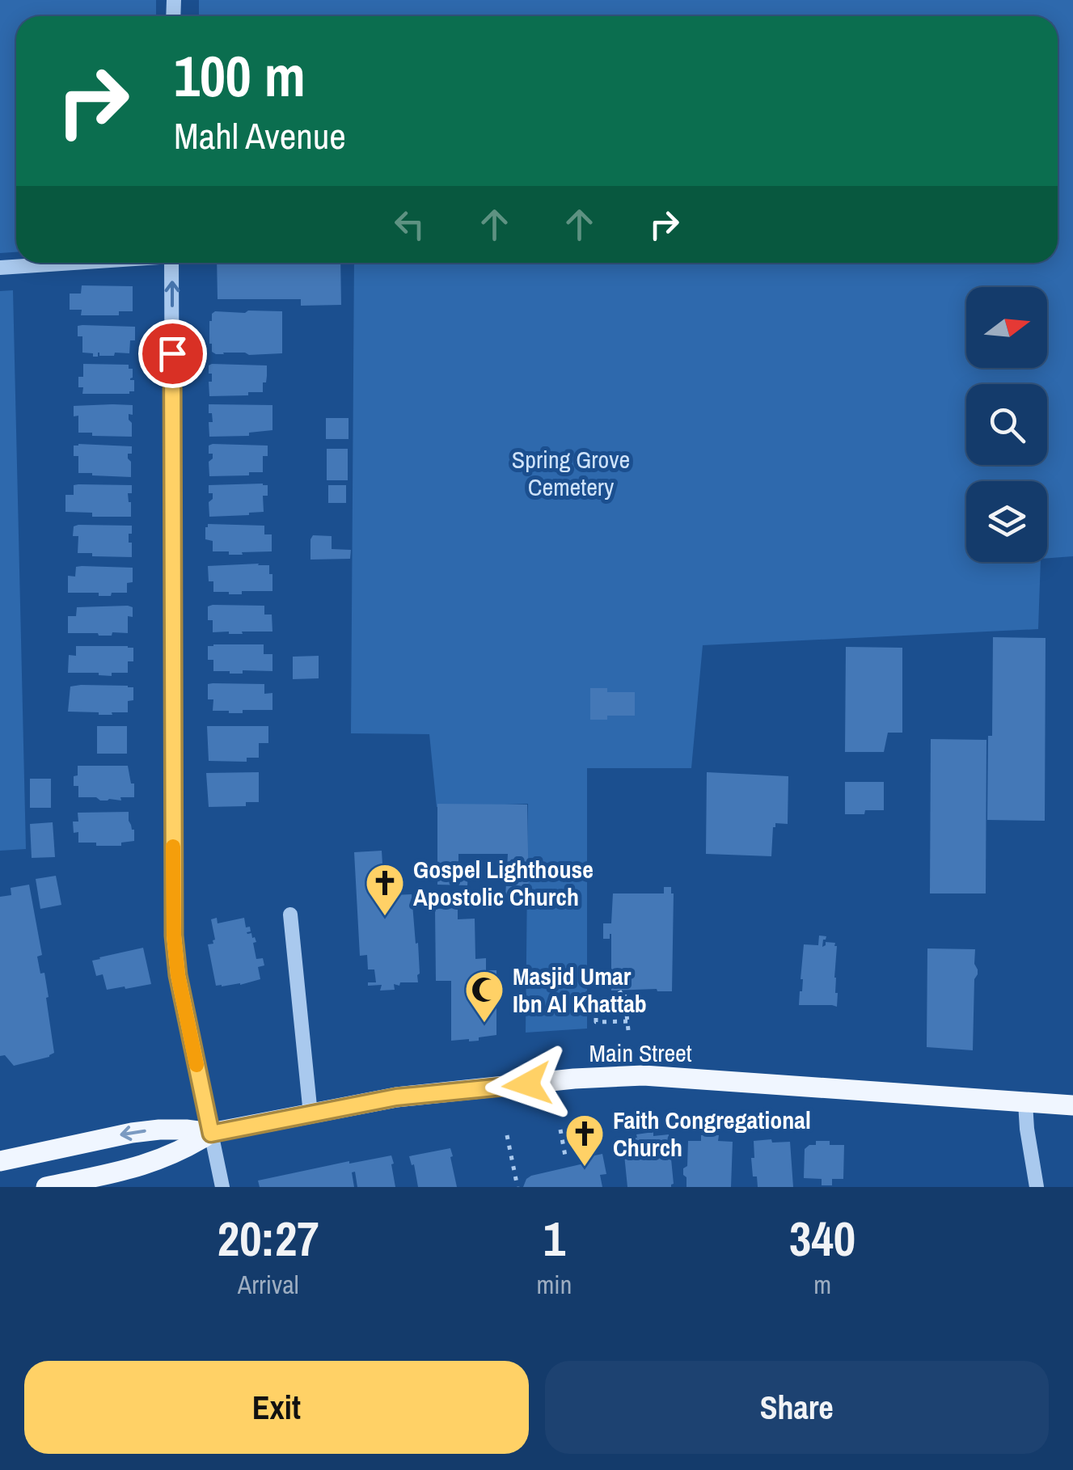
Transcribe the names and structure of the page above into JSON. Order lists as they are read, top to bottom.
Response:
{
  "streets": {
    "main road": ["Main Street"]
  },
  "parks": ["Spring Grove Cemetery"],
  "places": {
    "church": ["Gospel Lighthouse Apostolic Church", "Faith Congregational Church"],
    "mosque": ["Masjid Umar Ibn Al Khattab"]
  },
  "north": "right",
  "page": {
    "turn": ["100 m", "Mahl Avenue"],
    "eta": [
      "20:27",
      "Arrival",
      "1",
      "min",
      "340",
      "m"
    ],
    "buttons": ["Exit", "Share"]
  }
}
